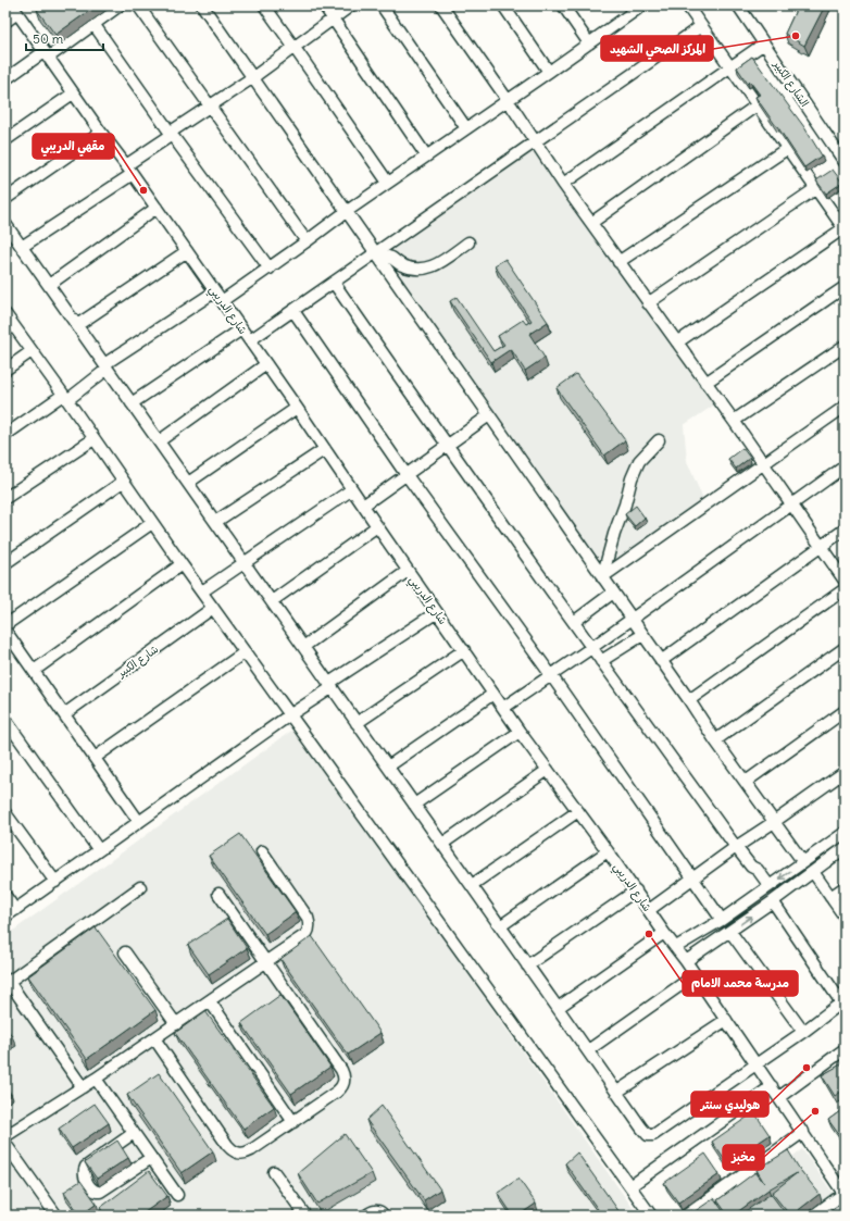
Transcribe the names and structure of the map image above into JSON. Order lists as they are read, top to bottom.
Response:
{
  "streets": {
    "street": ["الشارع الكبير", "شارع الدريبي", "شارع الكبير"]
  },
  "places": [
    "المركز الصحي الشهيد",
    "مقهي الدريبي",
    "مدرسة محمد الامام",
    "هوليدي سنتر",
    "مخبز"
  ],
  "scale_bar": "50 m"
}
